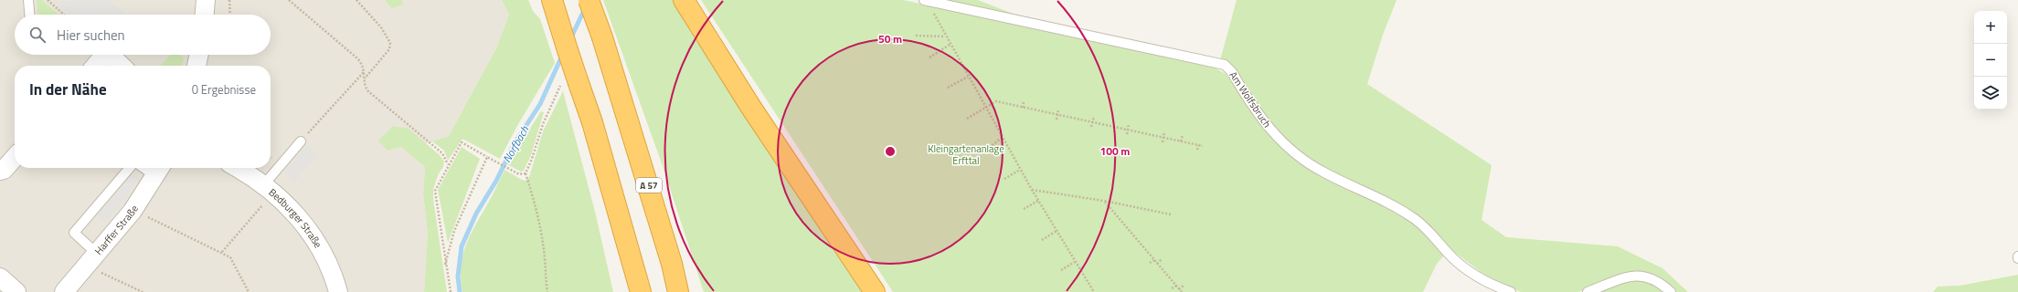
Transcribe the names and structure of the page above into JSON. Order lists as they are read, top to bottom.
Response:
{
  "streets": {
    "highway": ["A 57"],
    "street": ["Bedburger Straße", "Harffer Straße"],
    "lane": ["Am Wolfsbruch"]
  },
  "water": ["Norfbach"],
  "parks": ["Kleingartenanlage Erfttal"],
  "page": {
    "map_buttons": ["+", "−"],
    "search": "Hier suchen",
    "heading": ["In der Nähe", "0 Ergebnisse"]
  },
  "rings": ["50 m", "100 m"]
}
